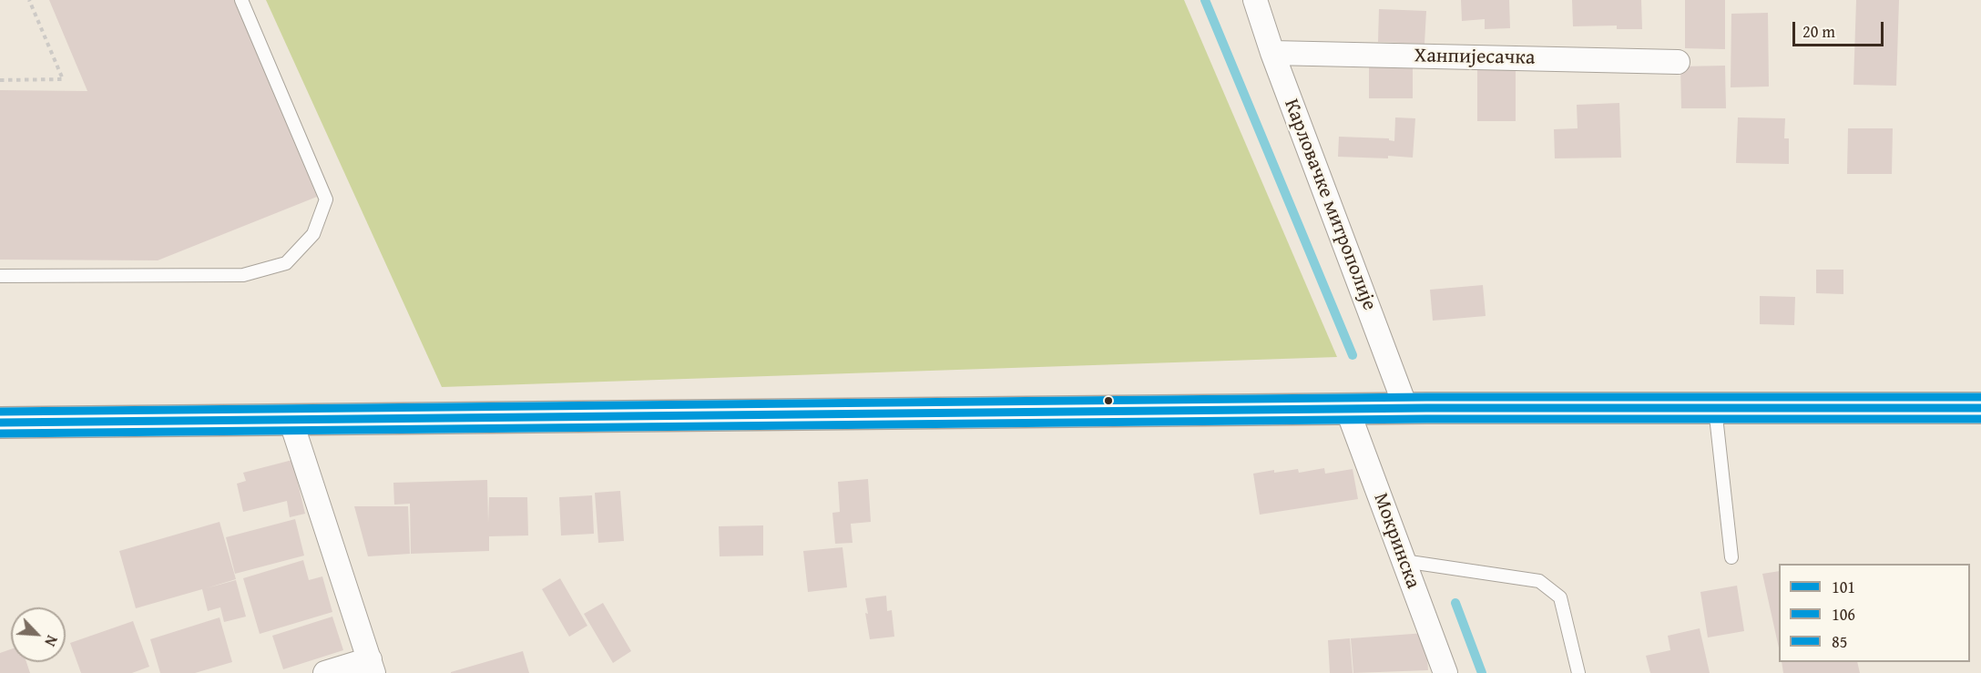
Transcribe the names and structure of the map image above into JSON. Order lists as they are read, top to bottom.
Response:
{
  "streets": {
    "street": ["Ханпијесачка", "Карловачке митрополије", "Мокринска"]
  },
  "crossings": [
    ["Ханпијесачка", "Карловачке митрополије"]
  ],
  "lines": ["transit line 85", "transit line 101", "transit line 106"],
  "legend": ["101", "106", "85"],
  "scale_bar": "20 m",
  "north": "bottom right"
}
